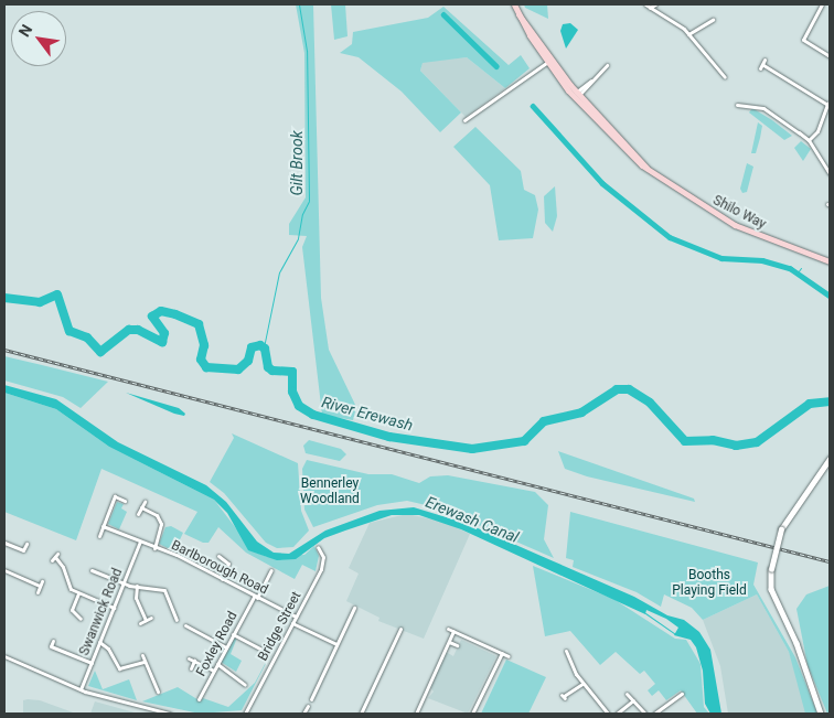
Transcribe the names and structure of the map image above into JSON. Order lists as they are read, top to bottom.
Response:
{
  "streets": {
    "main road": ["Shilo Way"],
    "street": [
      "Barlborough Road",
      "Swanwick Road",
      "Bridge Street",
      "Foxley Road"
    ]
  },
  "crossings": [
    ["Barlborough Road", "Swanwick Road"],
    ["Barlborough Road", "Bridge Street"],
    ["Barlborough Road", "Foxley Road"]
  ],
  "water": ["Gilt Brook", "River Erewash", "Erewash Canal"],
  "parks": ["Bennerley Woodland", "Booths Playing Field"],
  "north": "top left"
}
